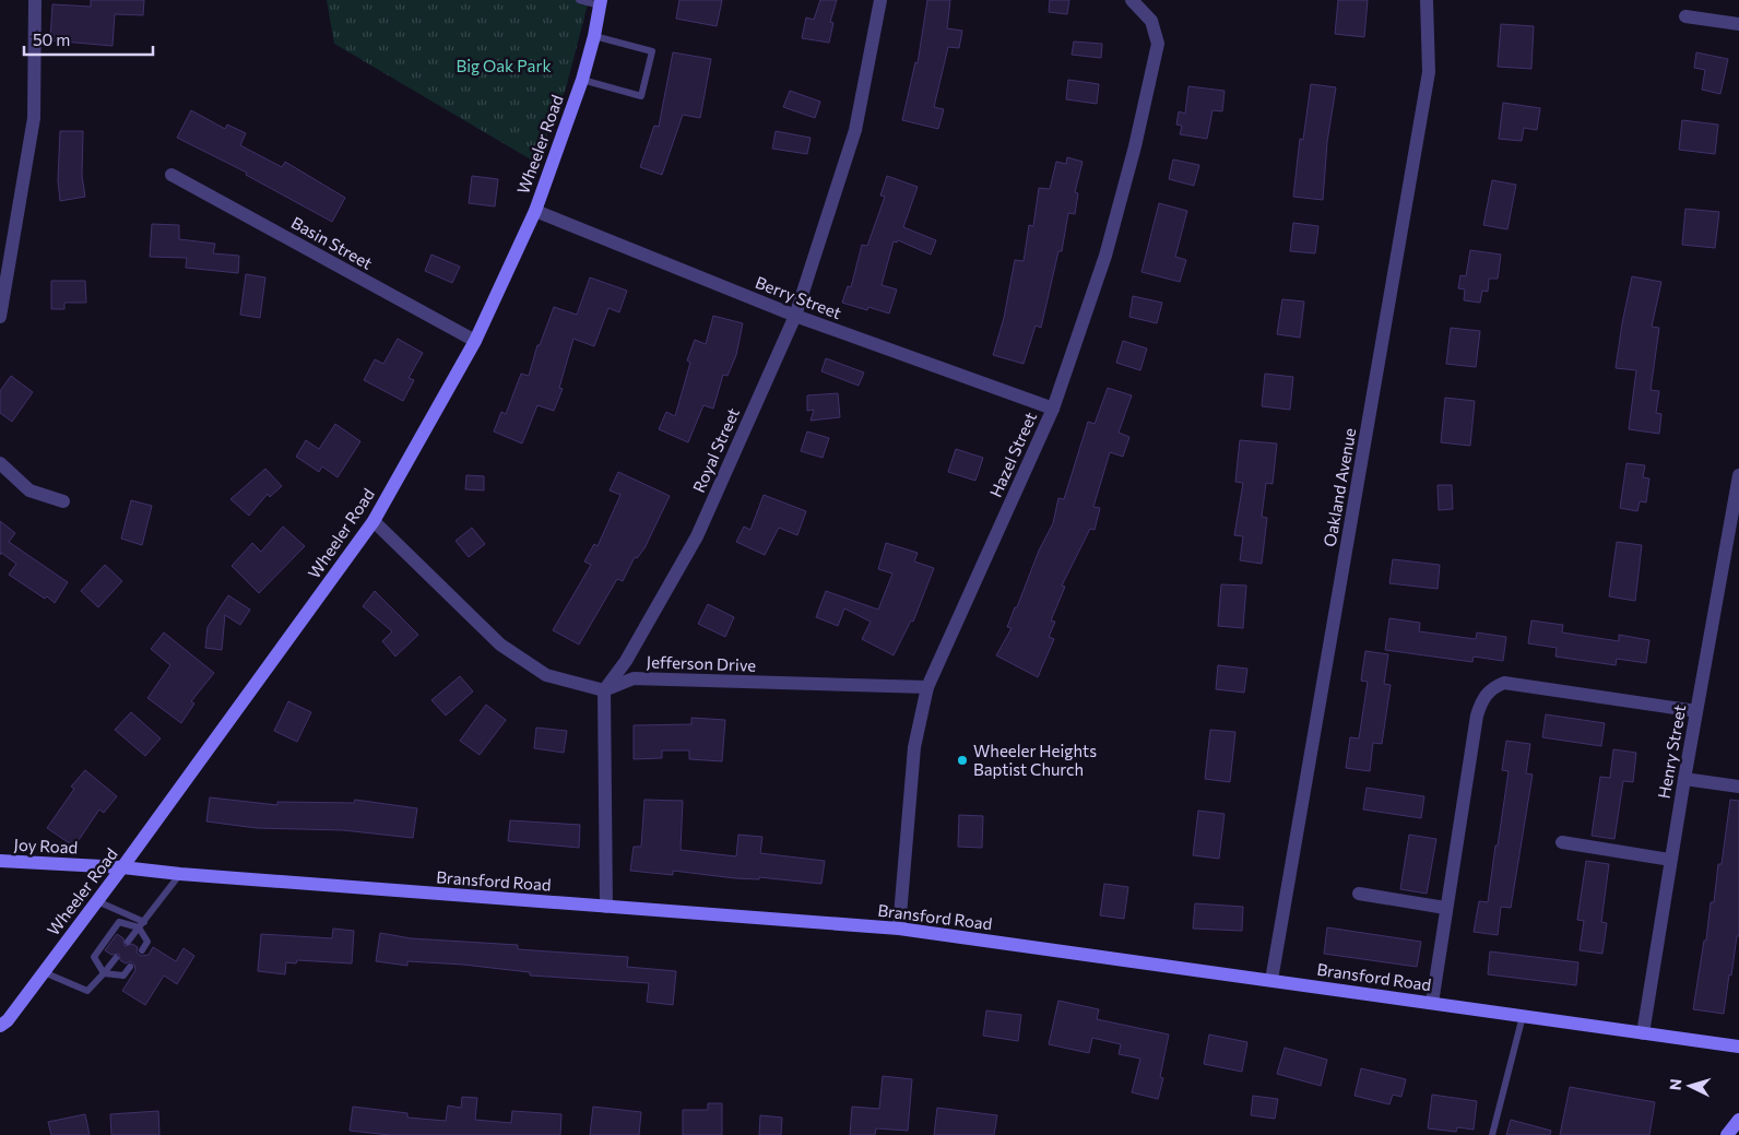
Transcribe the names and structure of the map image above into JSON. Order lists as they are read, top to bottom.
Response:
{
  "streets": {
    "street": [
      "Wheeler Road",
      "Basin Street",
      "Berry Street",
      "Royal Street",
      "Hazel Street",
      "Oakland Avenue",
      "Jefferson Drive",
      "Henry Street",
      "Joy Road",
      "Bransford Road"
    ]
  },
  "crossings": [
    ["Wheeler Road", "Basin Street"],
    ["Wheeler Road", "Berry Street"],
    ["Wheeler Road", "Joy Road"],
    ["Wheeler Road", "Bransford Road"],
    ["Berry Street", "Royal Street"],
    ["Berry Street", "Hazel Street"],
    ["Royal Street", "Jefferson Drive"],
    ["Hazel Street", "Jefferson Drive"],
    ["Hazel Street", "Bransford Road"],
    ["Oakland Avenue", "Bransford Road"],
    ["Henry Street", "Bransford Road"],
    ["Joy Road", "Bransford Road"]
  ],
  "parks": ["Big Oak Park"],
  "places": ["Wheeler Heights Baptist Church"],
  "scale_bar": "50 m",
  "north": "left"
}
